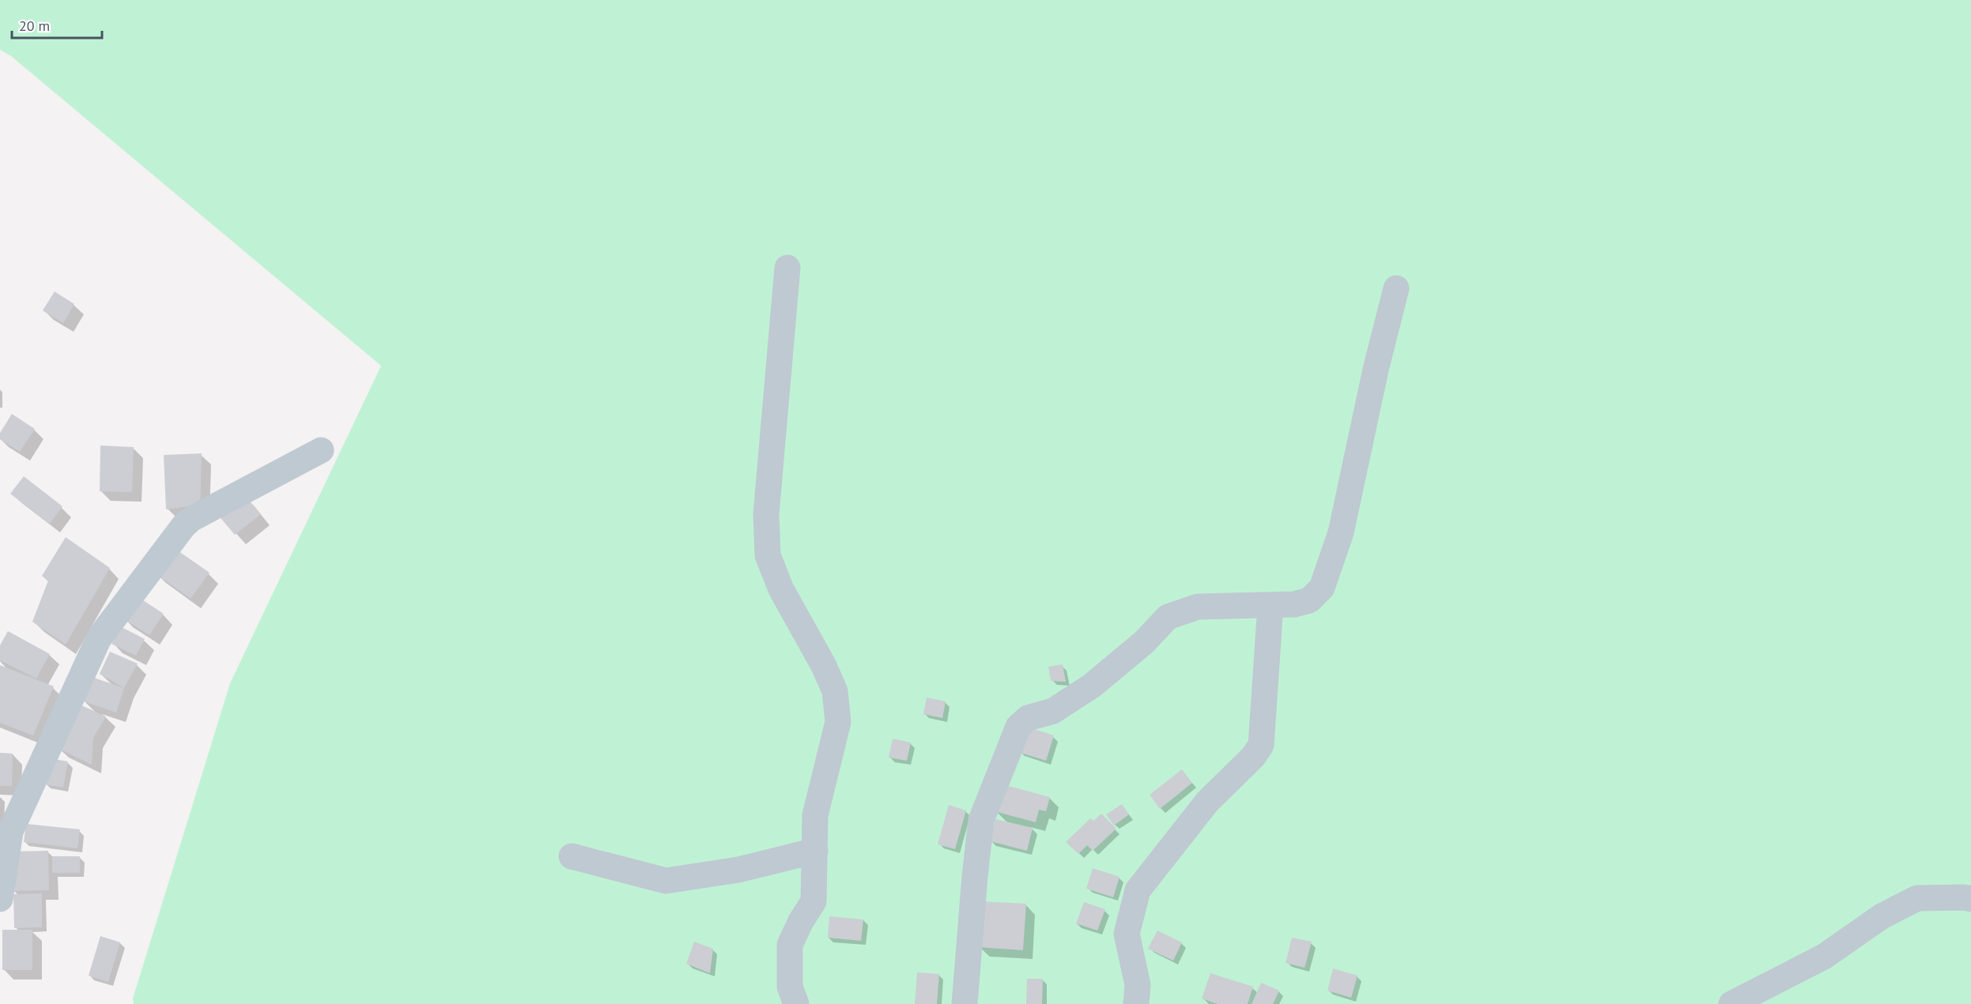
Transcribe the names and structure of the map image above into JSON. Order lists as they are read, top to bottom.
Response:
{
  "scale_bar": "20 m"
}
